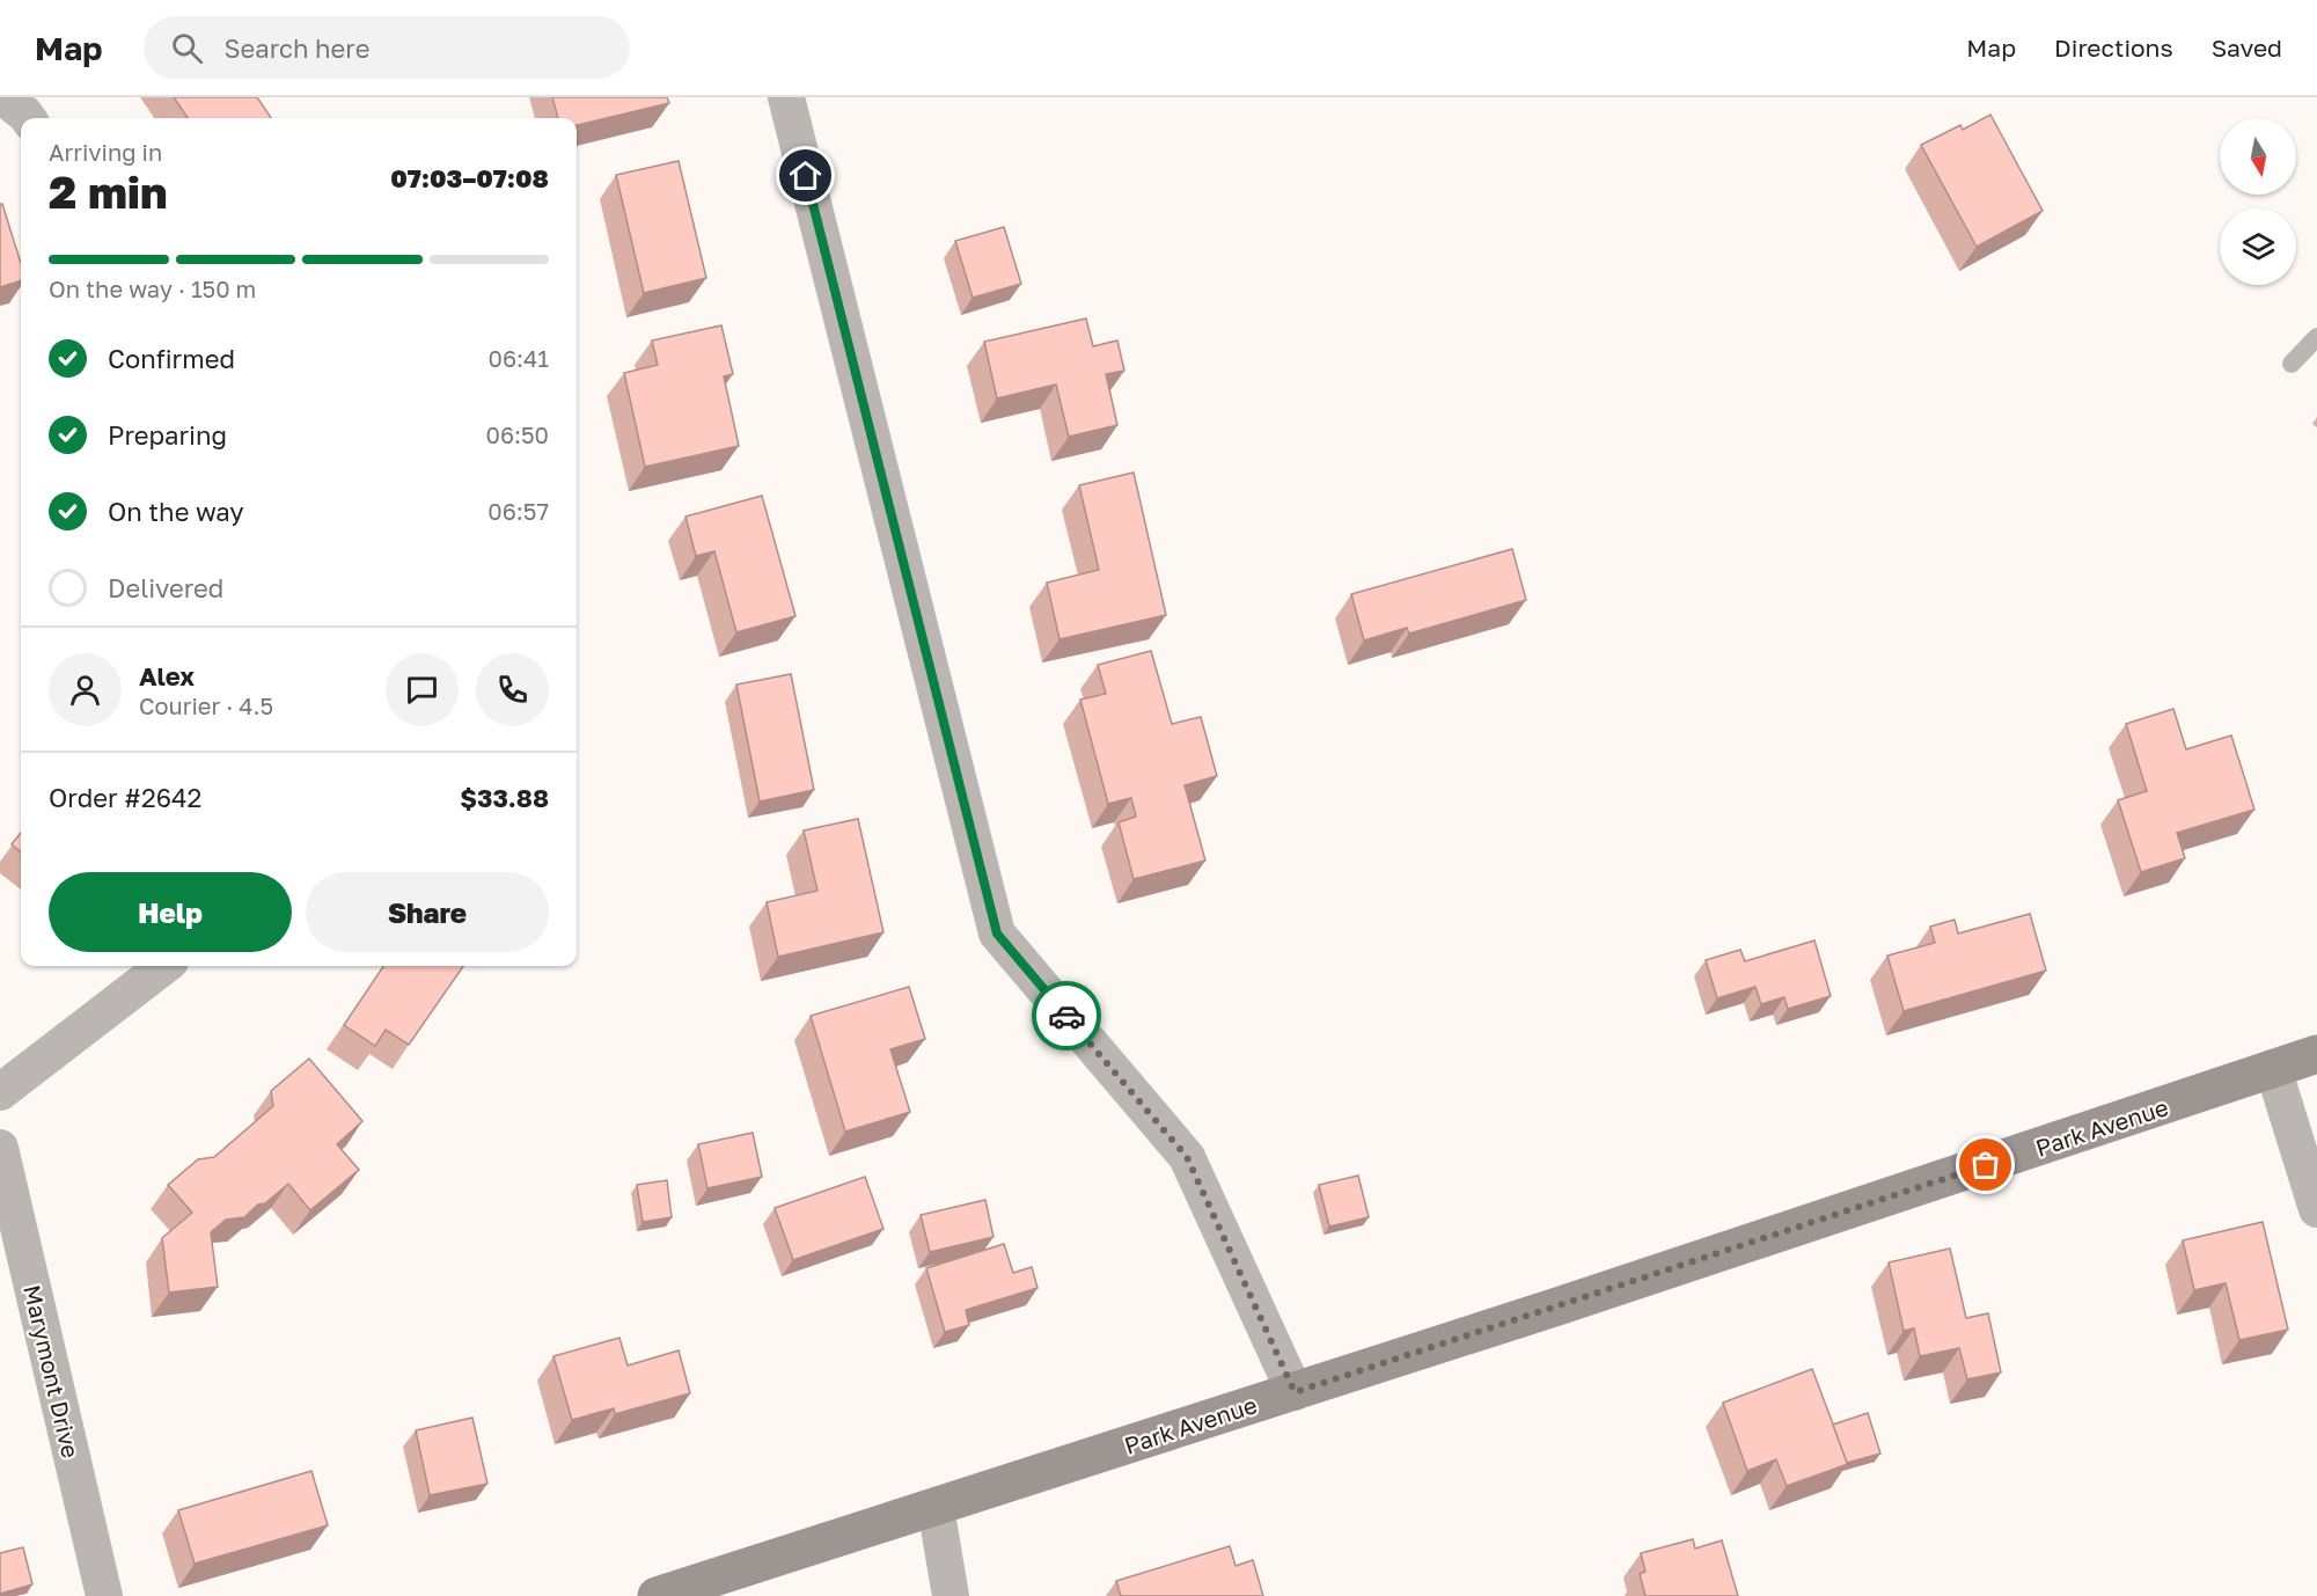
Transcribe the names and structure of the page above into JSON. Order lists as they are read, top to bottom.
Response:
{
  "streets": {
    "street": ["Park Avenue", "Marymont Drive"]
  },
  "north": "bottom",
  "page": {
    "header": "Map",
    "search": "Search here",
    "nav": ["Map", "Directions", "Saved"],
    "heading": ["2 min", "Arriving in", "07:03–07:08"],
    "panel": [
      "Alex",
      "Courier · 4.5",
      "Order #2642",
      "$33.88"
    ],
    "bar": "On the way · 150 m",
    "list": [
      ["Confirmed", "06:41"],
      ["Preparing", "06:50"],
      ["On the way", "06:57"],
      "Delivered"
    ],
    "buttons": ["Help", "Share"]
  }
}
